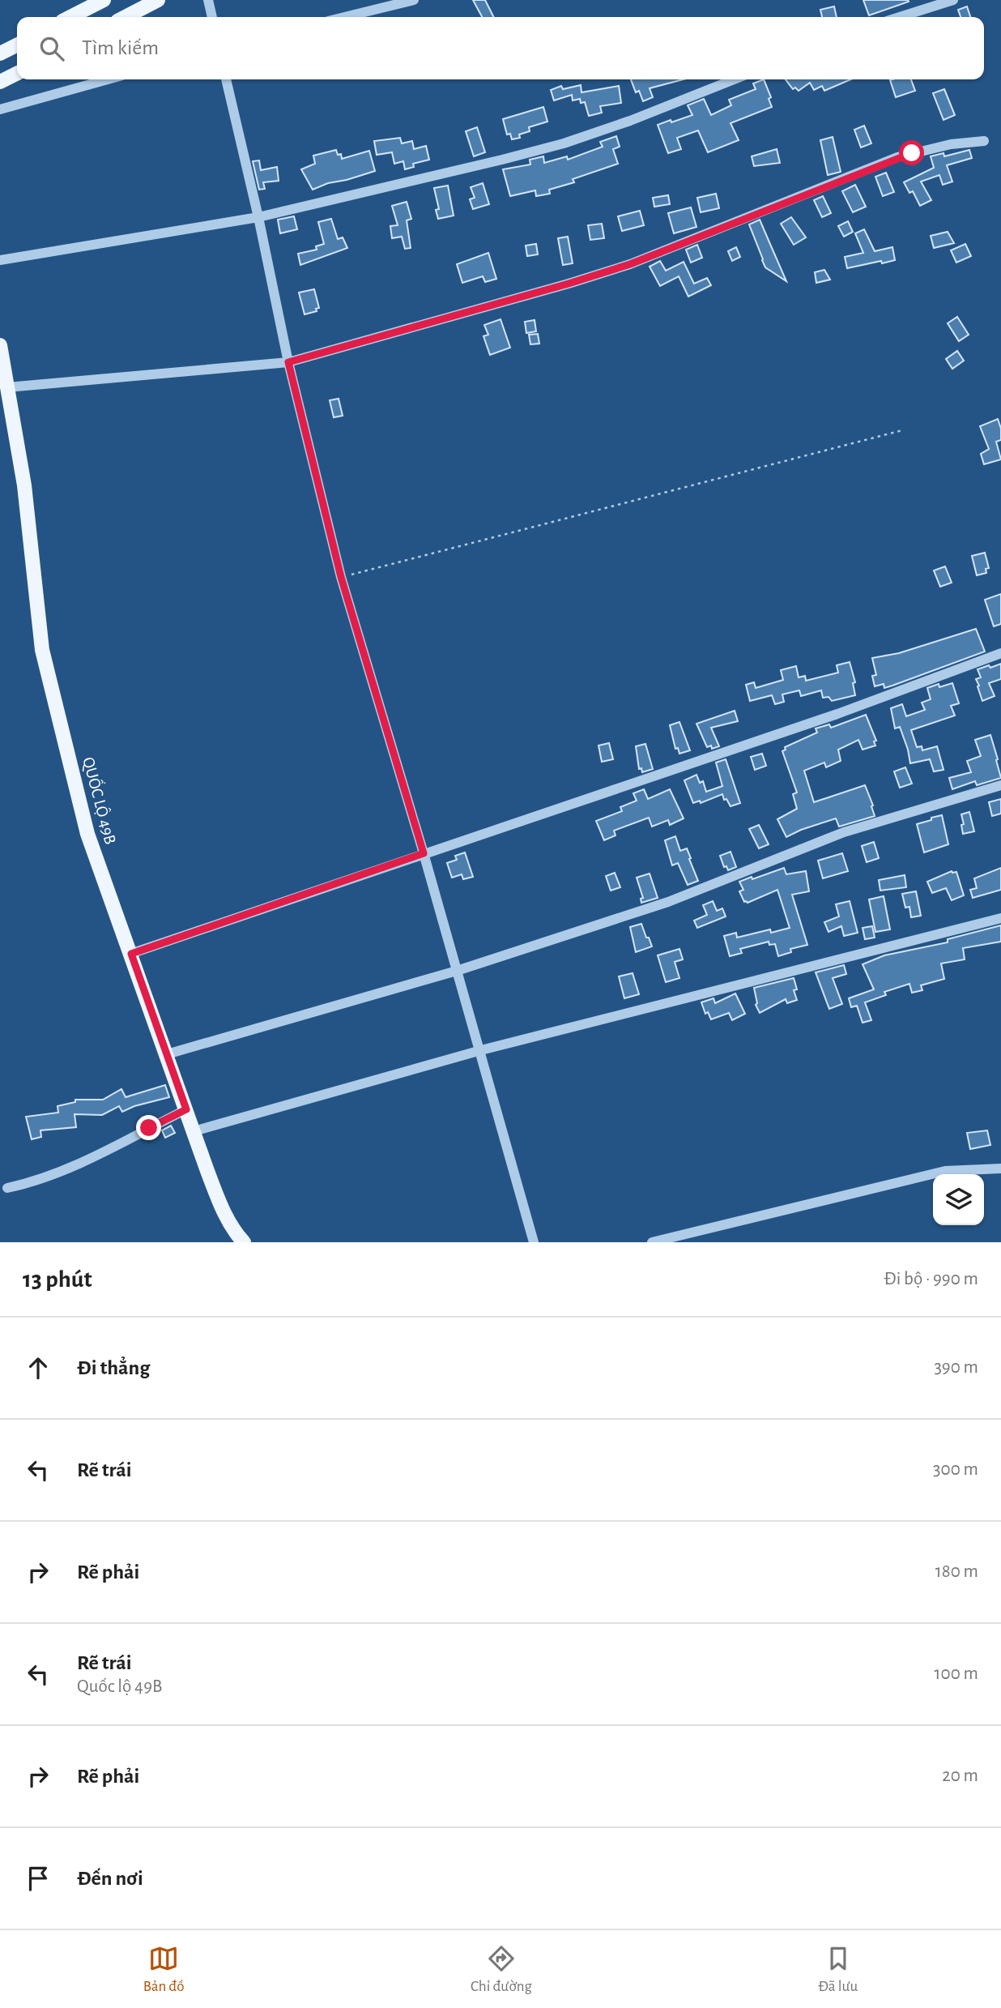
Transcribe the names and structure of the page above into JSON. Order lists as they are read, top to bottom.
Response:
{
  "streets": {
    "main road": ["QUỐC LỘ 49B"]
  },
  "page": {
    "search": "Tìm kiếm",
    "heading": ["13 phút", "Đi bộ · 990 m"],
    "list": [
      ["Đi thẳng", "390 m"],
      ["Rẽ trái", "300 m"],
      ["Rẽ phải", "180 m"],
      ["Rẽ trái", "Quốc lộ 49B", "100 m"],
      ["Rẽ phải", "20 m"],
      "Đến nơi"
    ],
    "nav": ["Bản đồ", "Chỉ đường", "Đã lưu"]
  }
}
